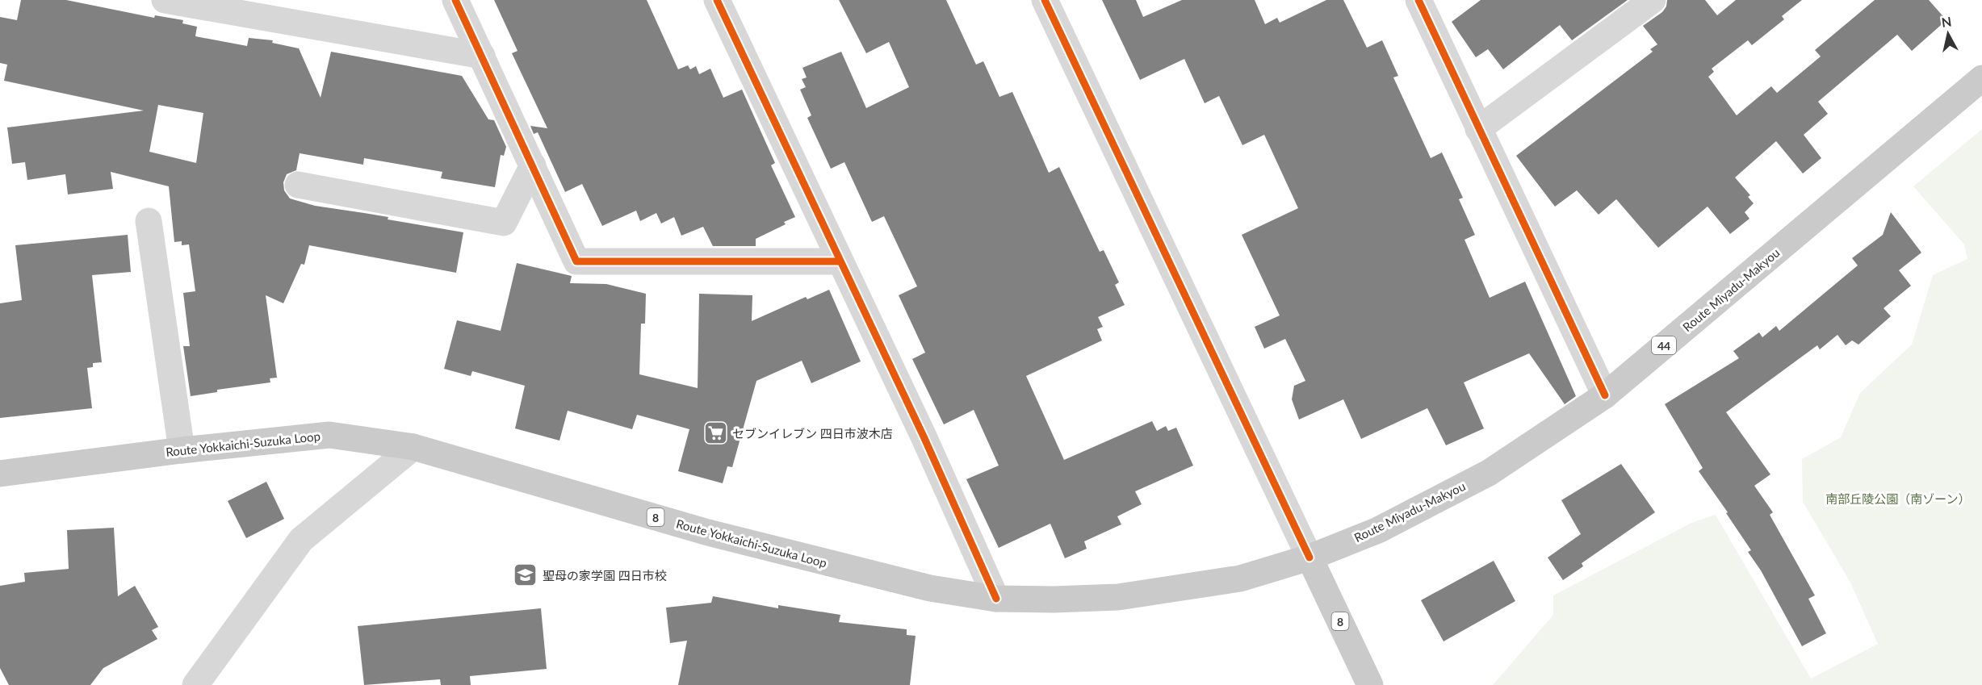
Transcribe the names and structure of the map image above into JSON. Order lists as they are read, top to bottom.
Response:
{
  "streets": {
    "main road": [
      "Route Miyadu-Makyou",
      "44",
      "Route Yokkaichi-Suzuka Loop",
      "8"
    ]
  },
  "crossings": [
    ["Route Miyadu-Makyou", "Route Yokkaichi-Suzuka Loop"],
    ["Route Miyadu-Makyou", "8"],
    ["Route Yokkaichi-Suzuka Loop", "8"]
  ],
  "parks": ["南部丘陵公園（南ゾーン）"],
  "places": {
    "supermarket": ["セブンイレブン 四日市波木店"],
    "school or university": ["聖母の家学園 四日市校"]
  },
  "north": "top"
}
